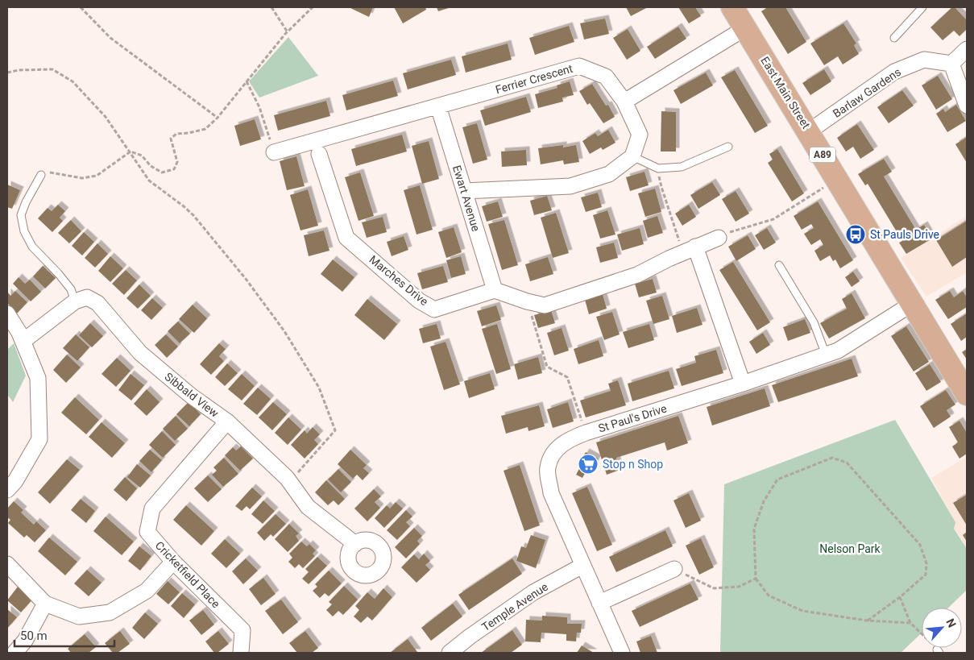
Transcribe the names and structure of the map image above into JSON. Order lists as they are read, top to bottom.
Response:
{
  "streets": {
    "main road": ["East Main Street", "A89"],
    "street": [
      "Ferrier Crescent",
      "Barlaw Gardens",
      "Ewart Avenue",
      "Marches Drive",
      "Sibbald View",
      "St Paul's Drive",
      "Cricketfield Place",
      "Temple Avenue"
    ]
  },
  "crossings": [
    ["Ferrier Crescent", "Ewart Avenue"],
    ["East Main Street", "Barlaw Gardens"],
    ["East Main Street", "A89"],
    ["East Main Street", "St Paul's Drive"],
    ["A89", "St Paul's Drive"],
    ["Ewart Avenue", "Marches Drive"],
    ["Sibbald View", "Cricketfield Place"],
    ["St Paul's Drive", "Temple Avenue"]
  ],
  "parks": ["Nelson Park"],
  "places": {
    "bus stop": ["St Pauls Drive"],
    "supermarket": ["Stop n Shop"]
  },
  "scale_bar": "50 m",
  "north": "top right"
}
